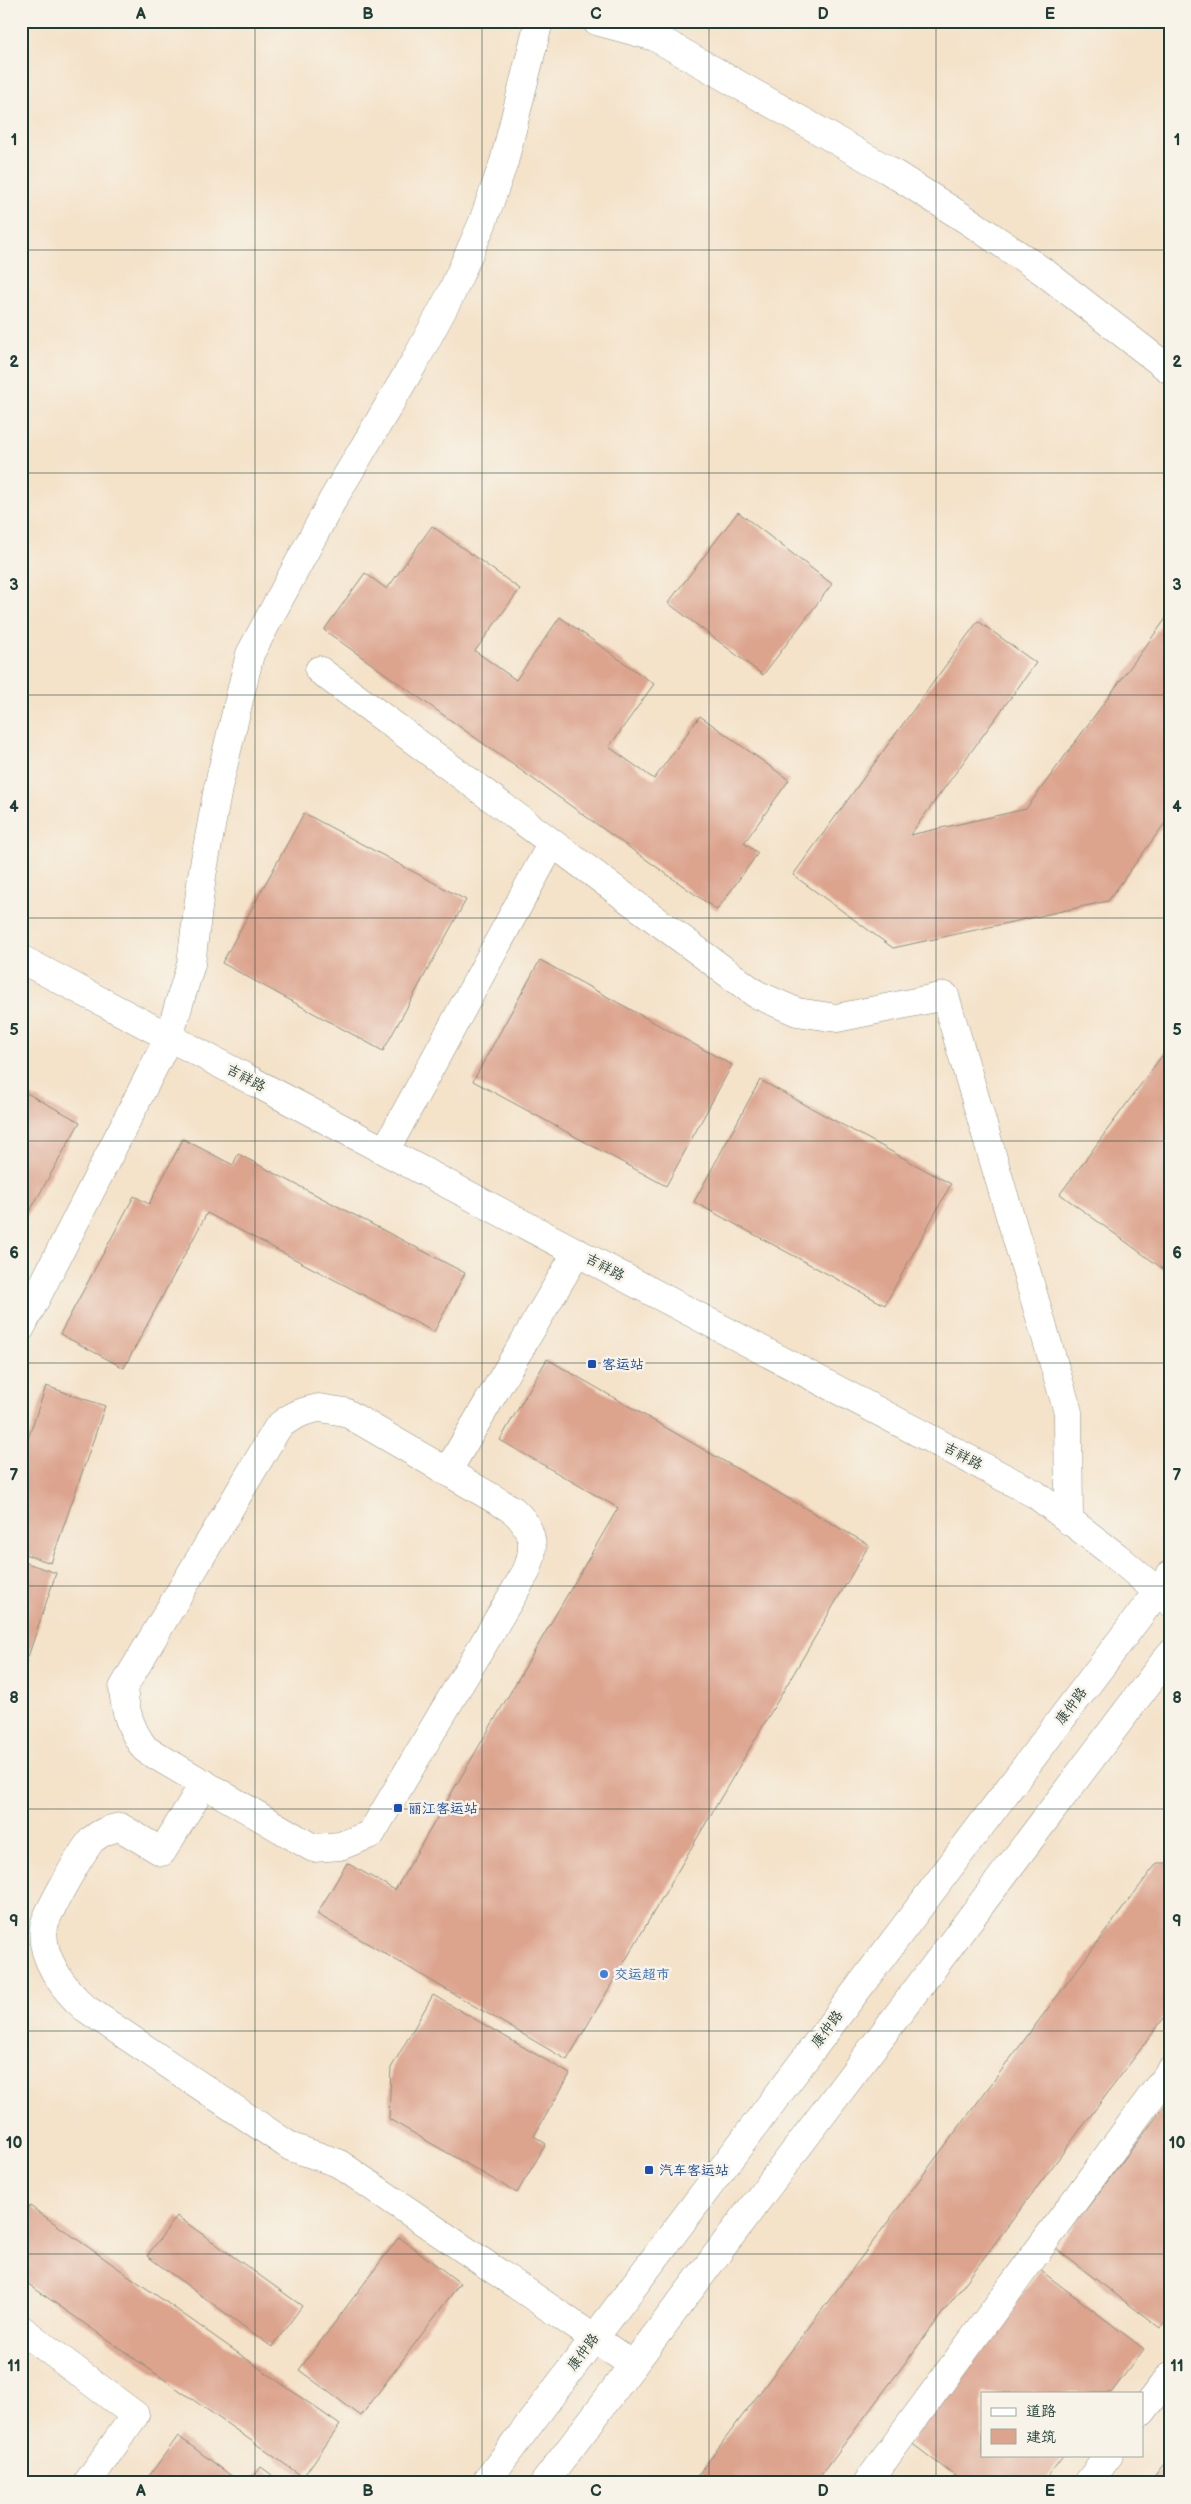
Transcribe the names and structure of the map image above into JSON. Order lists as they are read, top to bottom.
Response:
{
  "streets": {
    "street": ["吉祥路", "康仲路"]
  },
  "crossings": [
    ["吉祥路", "康仲路"]
  ],
  "places": {
    "transit": ["客运站", "丽江客运站", "汽车客运站"],
    "other": ["交运超市"]
  },
  "legend": ["道路", "建筑"],
  "grid": {
    "columns": [
      "A",
      "B",
      "C",
      "D",
      "E"
    ],
    "rows": [
      "1",
      "2",
      "3",
      "4",
      "5",
      "6",
      "7",
      "8",
      "9",
      "10",
      "11"
    ]
  }
}
